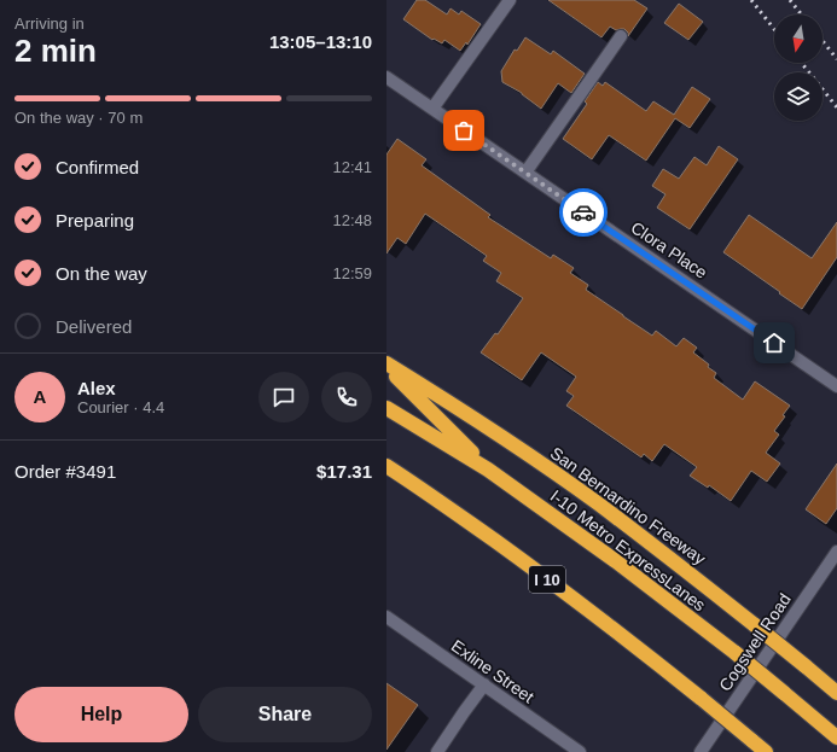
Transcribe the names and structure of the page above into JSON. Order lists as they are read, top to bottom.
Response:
{
  "streets": {
    "highway": ["San Bernardino Freeway", "I-10 Metro ExpressLanes", "I 10"],
    "street": ["Clora Place", "Cogswell Road", "Exline Street"]
  },
  "north": "bottom",
  "page": {
    "heading": ["2 min", "Arriving in", "13:05–13:10"],
    "panel": [
      "Alex",
      "Courier · 4.4",
      "Order #3491",
      "$17.31"
    ],
    "bar": "On the way · 70 m",
    "list": [
      ["Confirmed", "12:41"],
      ["Preparing", "12:48"],
      ["On the way", "12:59"],
      "Delivered"
    ],
    "round": "A",
    "buttons": ["Help", "Share"]
  }
}
